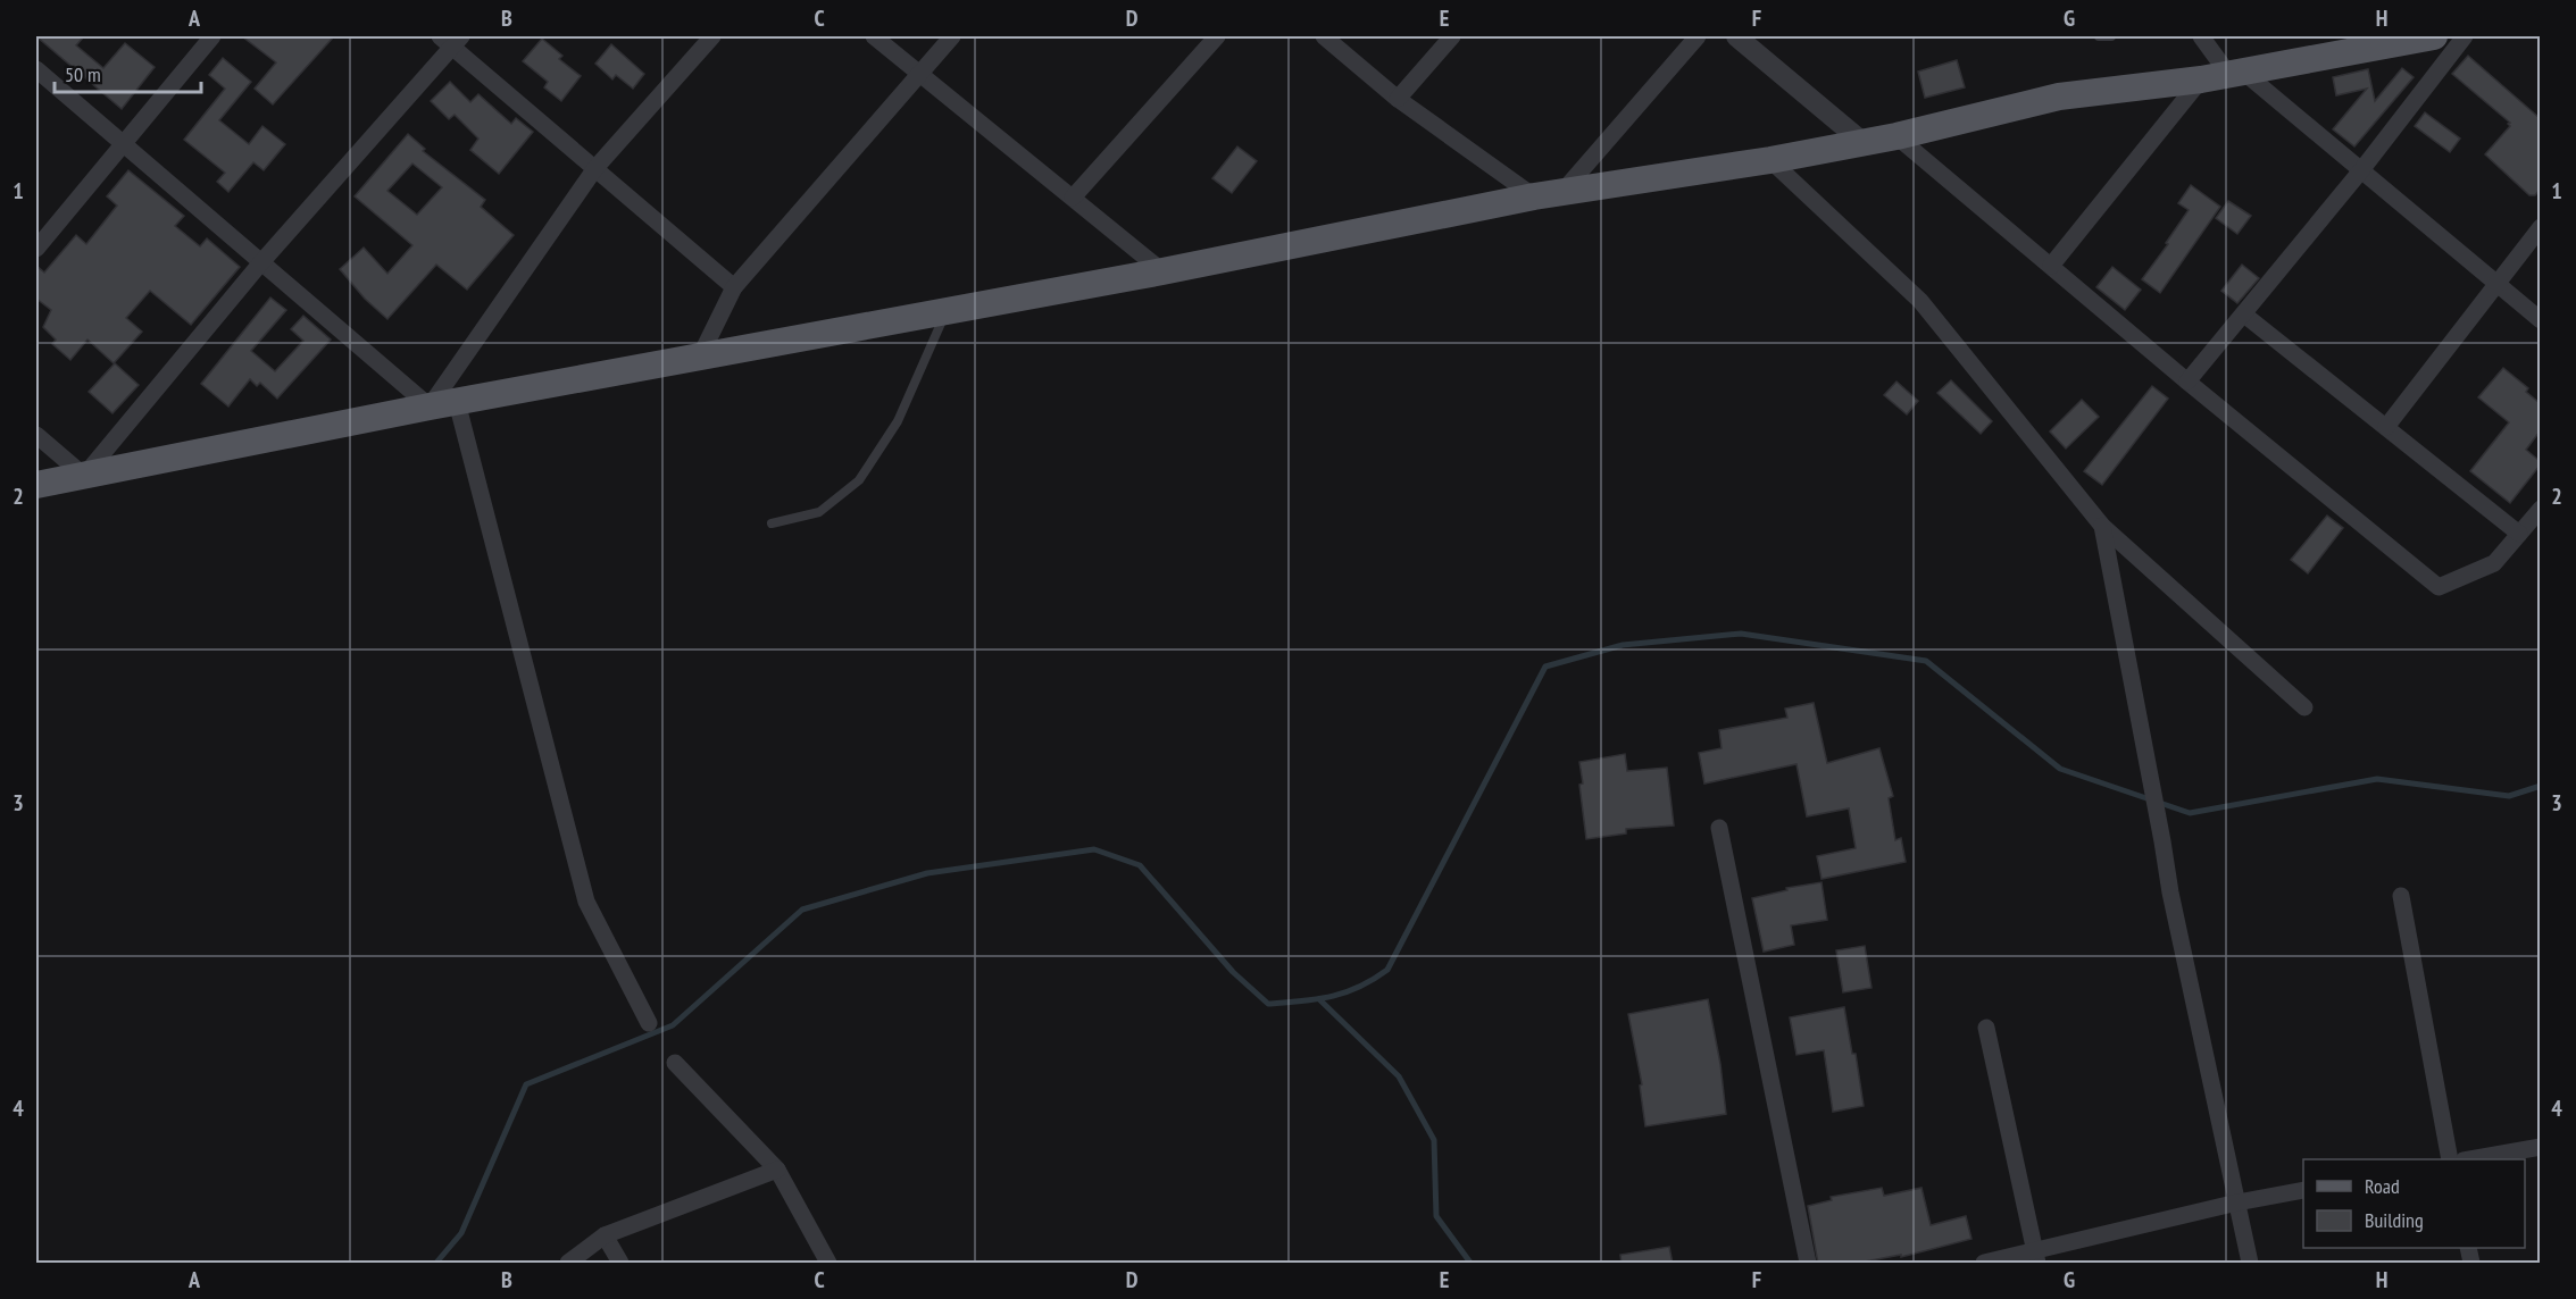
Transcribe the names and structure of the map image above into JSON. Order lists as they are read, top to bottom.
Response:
{
  "legend": ["Road", "Building"],
  "scale_bar": "50 m",
  "grid": {
    "columns": [
      "A",
      "B",
      "C",
      "D",
      "E",
      "F",
      "G",
      "H"
    ],
    "rows": [
      "1",
      "2",
      "3",
      "4"
    ]
  }
}
